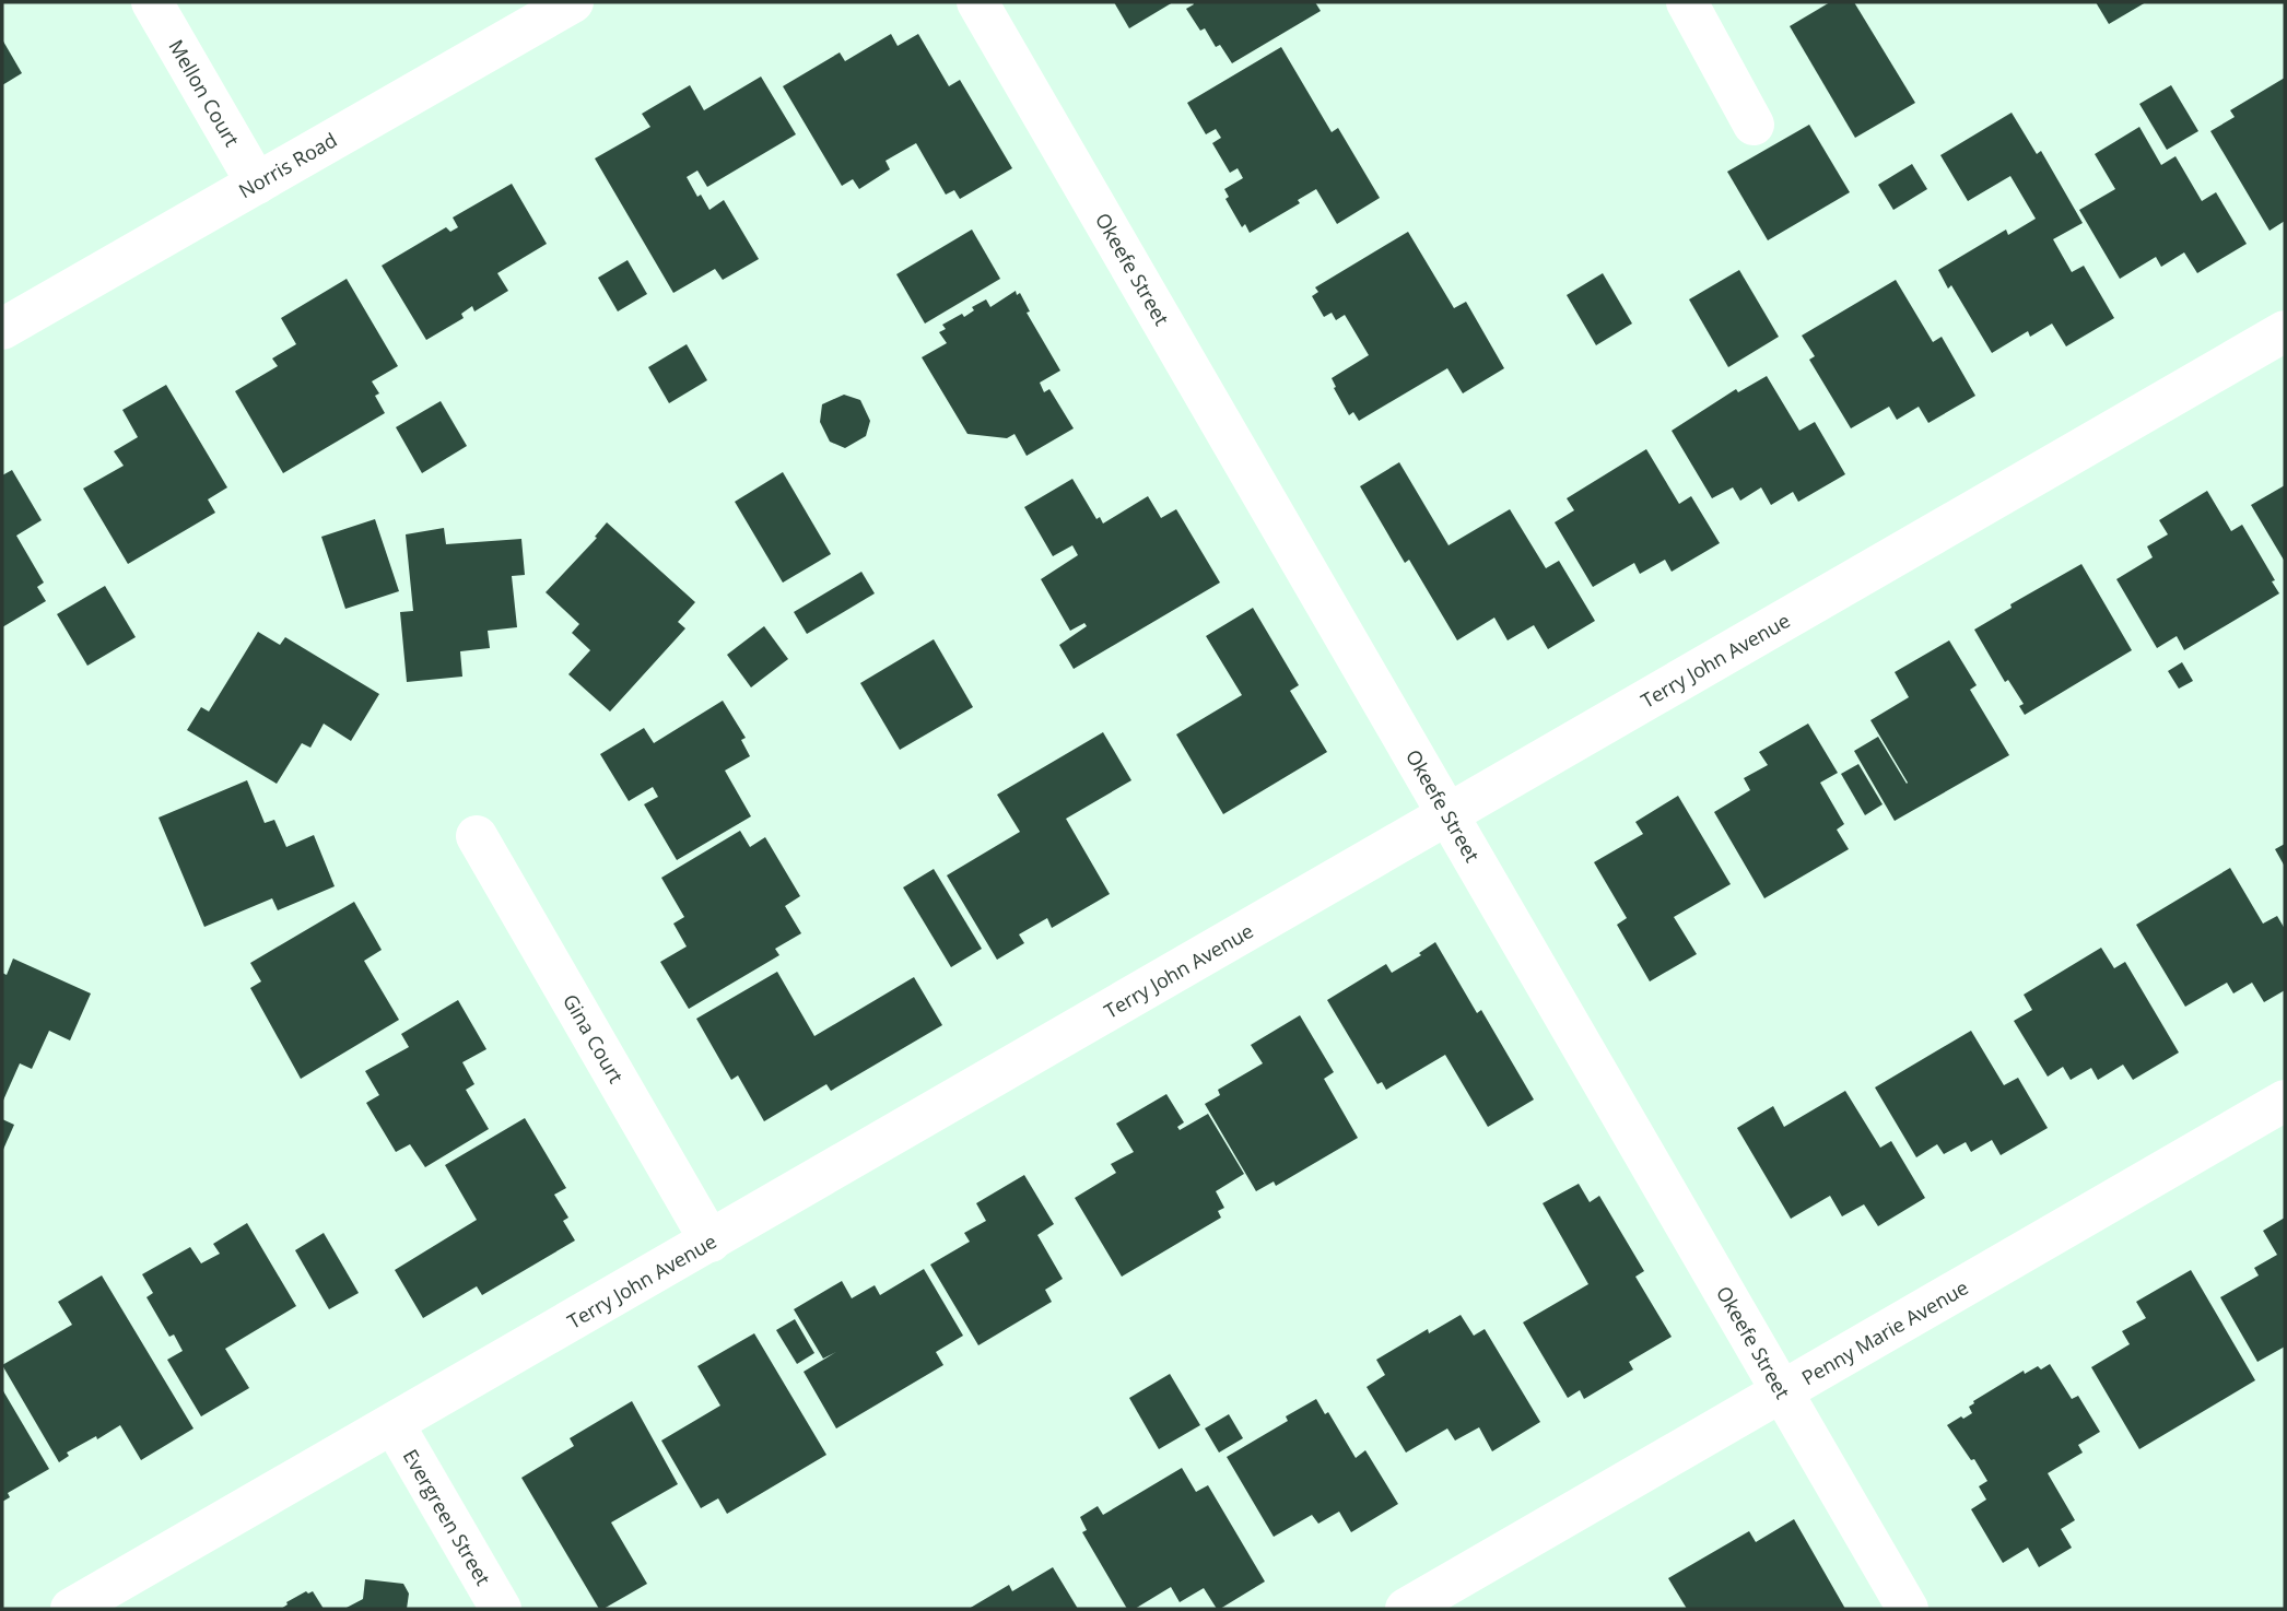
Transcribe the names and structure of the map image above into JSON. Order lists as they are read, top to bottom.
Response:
{
  "streets": {
    "street": [
      "Mellon Court",
      "Norris Road",
      "Okeefe Street",
      "Terry John Avenue",
      "Gina Court",
      "Penny Marie Avenue",
      "Evergreen Street"
    ]
  },
  "crossings": [
    ["Mellon Court", "Norris Road"],
    ["Okeefe Street", "Terry John Avenue"],
    ["Okeefe Street", "Penny Marie Avenue"],
    ["Terry John Avenue", "Gina Court"],
    ["Terry John Avenue", "Evergreen Street"]
  ]
}
